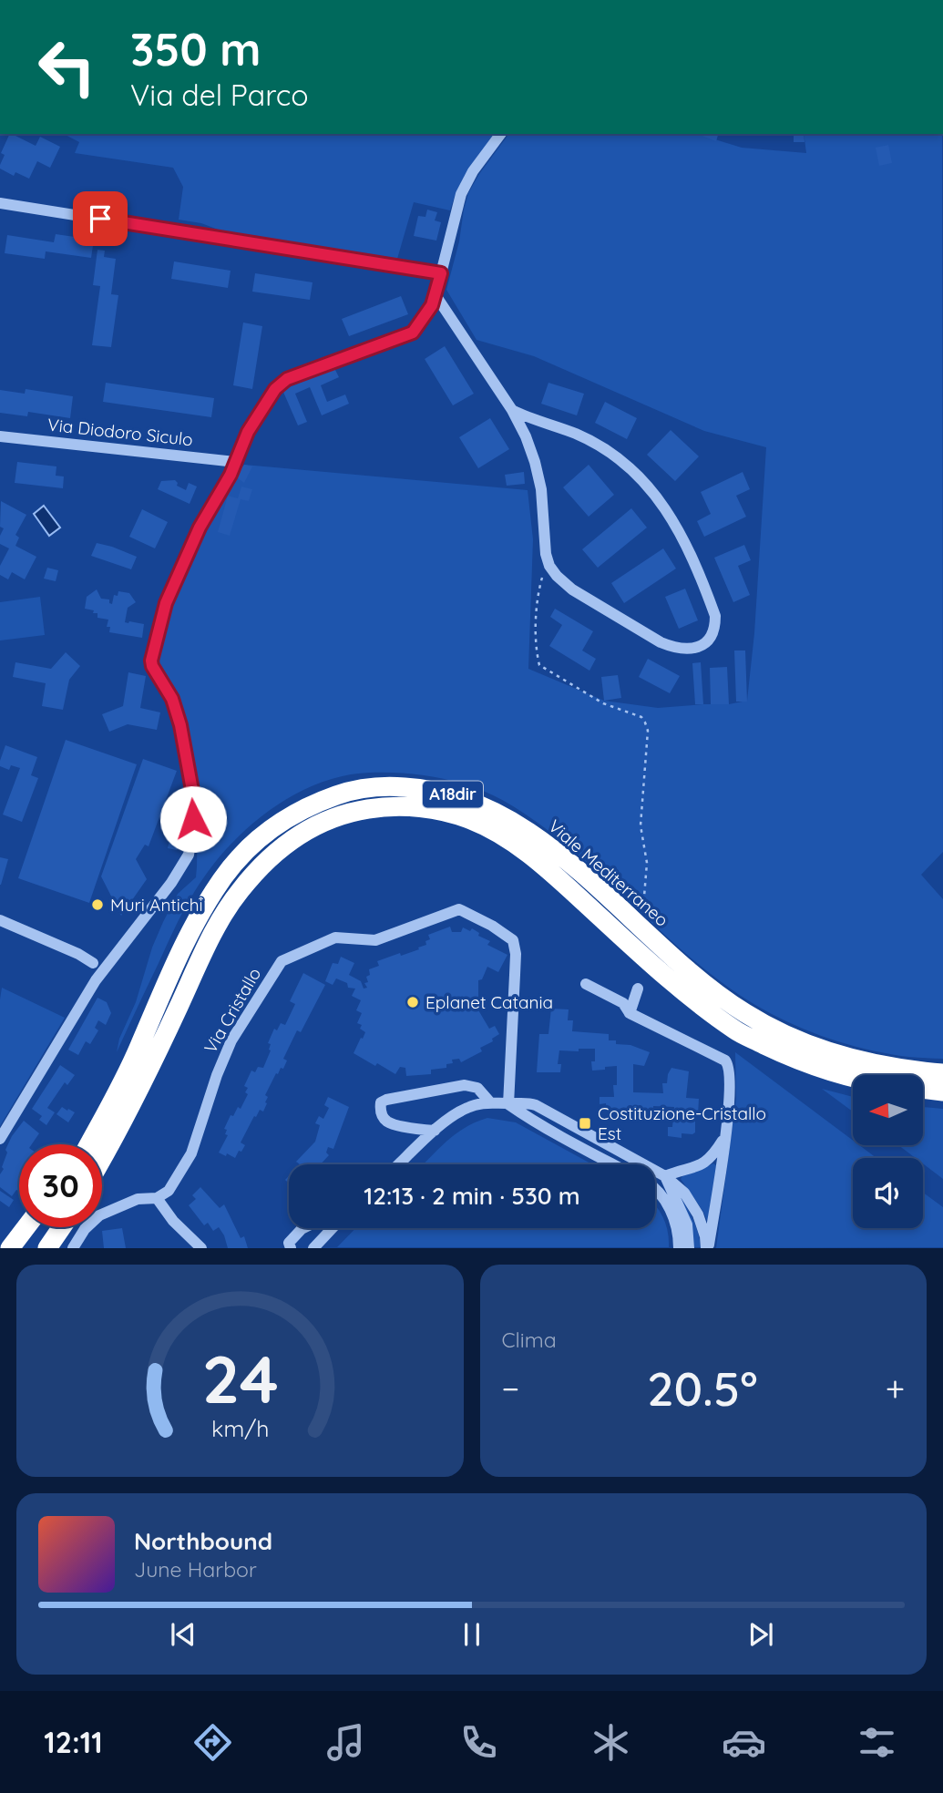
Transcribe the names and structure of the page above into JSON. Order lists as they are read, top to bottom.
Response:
{
  "streets": {
    "highway": ["A18dir", "Viale Mediterraneo"],
    "street": ["Via Diodoro Siculo", "Via Cristallo"]
  },
  "places": {
    "other": ["Muri Antichi", "Eplanet Catania"],
    "transit": ["Costituzione-Cristallo Est"]
  },
  "north": "left",
  "page": {
    "turn": ["350 m", "Via del Parco"],
    "limit": "30",
    "trip": "12:13 · 2 min · 530 m",
    "tile": "Clima",
    "heat": ["−", "20.5°", "+"],
    "song": ["Northbound", "June Harbor"],
    "tabs": "12:11",
    "gauge": ["24", "km/h"]
  }
}
